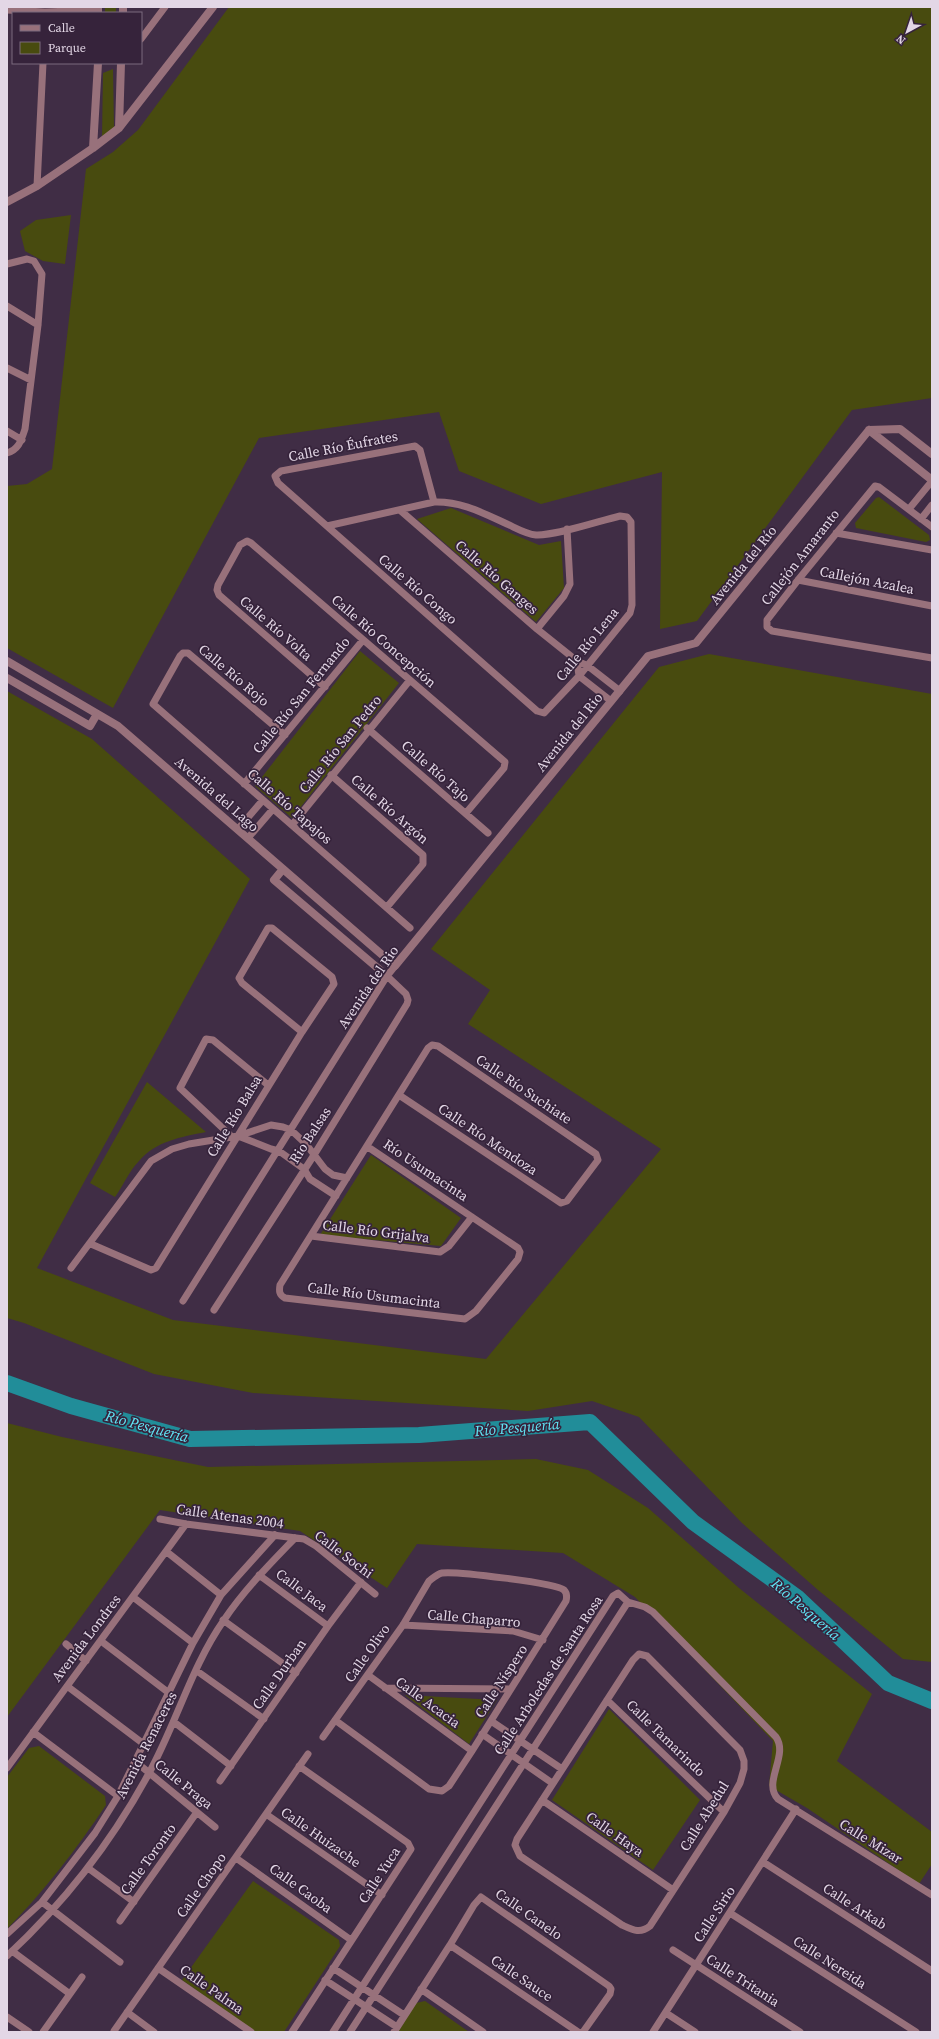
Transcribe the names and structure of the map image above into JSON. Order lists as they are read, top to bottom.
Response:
{
  "streets": {
    "street": [
      "Calle Río Éufrates",
      "Callejón Amaranto",
      "Avenida del Río",
      "Calle Río Ganges",
      "Callejón Azalea",
      "Calle Río Congo",
      "Calle Río Volta",
      "Calle Río Concepción",
      "Calle Río Lena",
      "Calle Río Rojo",
      "Calle Río San Fernando",
      "Avenida del Rio",
      "Calle Río San Pedro",
      "Calle Río Tajo",
      "Avenida del Lago",
      "Calle Río Tapajos",
      "Calle Río Argón",
      "Calle Río Suchiate",
      "Calle Río Balsa",
      "Rio Balsas",
      "Calle Río Mendoza",
      "Río Usumacinta",
      "Calle Río Grijalva",
      "Calle Río Usumacinta",
      "Calle Atenas 2004",
      "Calle Sochi",
      "Calle Jaca",
      "Calle Chaparro",
      "Avenida Londres",
      "Calle Olivo",
      "Calle Durban",
      "Calle Arboledas de Santa Rosa",
      "Calle Níspero",
      "Calle Acacia",
      "Calle Tamarindo",
      "Avenida Renaceres",
      "Calle Praga",
      "Calle Abedul",
      "Calle Haya",
      "Calle Huizache",
      "Calle Mizar",
      "Calle Toronto",
      "Calle Yuca",
      "Calle Chopo",
      "Calle Caoba",
      "Calle Arkab",
      "Calle Canelo",
      "Calle Sirio",
      "Calle Nereida",
      "Calle Sauce",
      "Calle Tritania",
      "Calle Palma"
    ]
  },
  "crossings": [
    ["Calle Río Éufrates", "Calle Río Congo"],
    ["Callejón Amaranto", "Callejón Azalea"],
    ["Avenida del Río", "Calle Río Ganges"],
    ["Avenida del Río", "Avenida del Rio"],
    ["Calle Río Ganges", "Calle Río Lena"],
    ["Calle Río Ganges", "Avenida del Rio"],
    ["Calle Río Congo", "Calle Río Lena"],
    ["Calle Río Volta", "Calle Río Concepción"],
    ["Calle Río Volta", "Calle Río San Fernando"],
    ["Calle Río Concepción", "Calle Río San Fernando"],
    ["Calle Río Concepción", "Calle Río San Pedro"],
    ["Calle Río Concepción", "Calle Río Tajo"],
    ["Calle Río Rojo", "Calle Río San Fernando"],
    ["Calle Río Rojo", "Calle Río Tapajos"],
    ["Calle Río San Fernando", "Calle Río Tapajos"],
    ["Avenida del Rio", "Avenida del Lago"],
    ["Avenida del Rio", "Rio Balsas"],
    ["Calle Río San Pedro", "Calle Río Tajo"],
    ["Calle Río San Pedro", "Calle Río Tapajos"],
    ["Calle Río San Pedro", "Calle Río Argón"],
    ["Calle Río Tapajos", "Calle Río Argón"],
    ["Calle Río Suchiate", "Calle Río Mendoza"],
    ["Río Usumacinta", "Calle Río Grijalva"],
    ["Río Usumacinta", "Calle Río Usumacinta"],
    ["Calle Atenas 2004", "Calle Sochi"],
    ["Calle Atenas 2004", "Avenida Londres"],
    ["Calle Atenas 2004", "Avenida Renaceres"],
    ["Calle Sochi", "Calle Durban"],
    ["Calle Sochi", "Avenida Renaceres"],
    ["Calle Jaca", "Calle Durban"],
    ["Calle Jaca", "Avenida Renaceres"],
    ["Calle Chaparro", "Calle Olivo"],
    ["Calle Chaparro", "Calle Níspero"],
    ["Calle Olivo", "Calle Níspero"],
    ["Calle Olivo", "Calle Acacia"],
    ["Calle Arboledas de Santa Rosa", "Calle Mizar"],
    ["Calle Níspero", "Calle Acacia"],
    ["Calle Tamarindo", "Calle Abedul"],
    ["Avenida Renaceres", "Calle Praga"],
    ["Calle Praga", "Calle Toronto"],
    ["Calle Abedul", "Calle Haya"],
    ["Calle Huizache", "Calle Yuca"],
    ["Calle Huizache", "Calle Chopo"],
    ["Calle Mizar", "Calle Sirio"],
    ["Calle Yuca", "Calle Chopo"],
    ["Calle Yuca", "Calle Caoba"],
    ["Calle Chopo", "Calle Caoba"],
    ["Calle Chopo", "Calle Palma"],
    ["Calle Arkab", "Calle Sirio"],
    ["Calle Canelo", "Calle Sauce"],
    ["Calle Sirio", "Calle Nereida"],
    ["Calle Sirio", "Calle Tritania"]
  ],
  "water": ["Río Pesquería"],
  "legend": ["Calle", "Parque"],
  "north": "bottom left"
}
